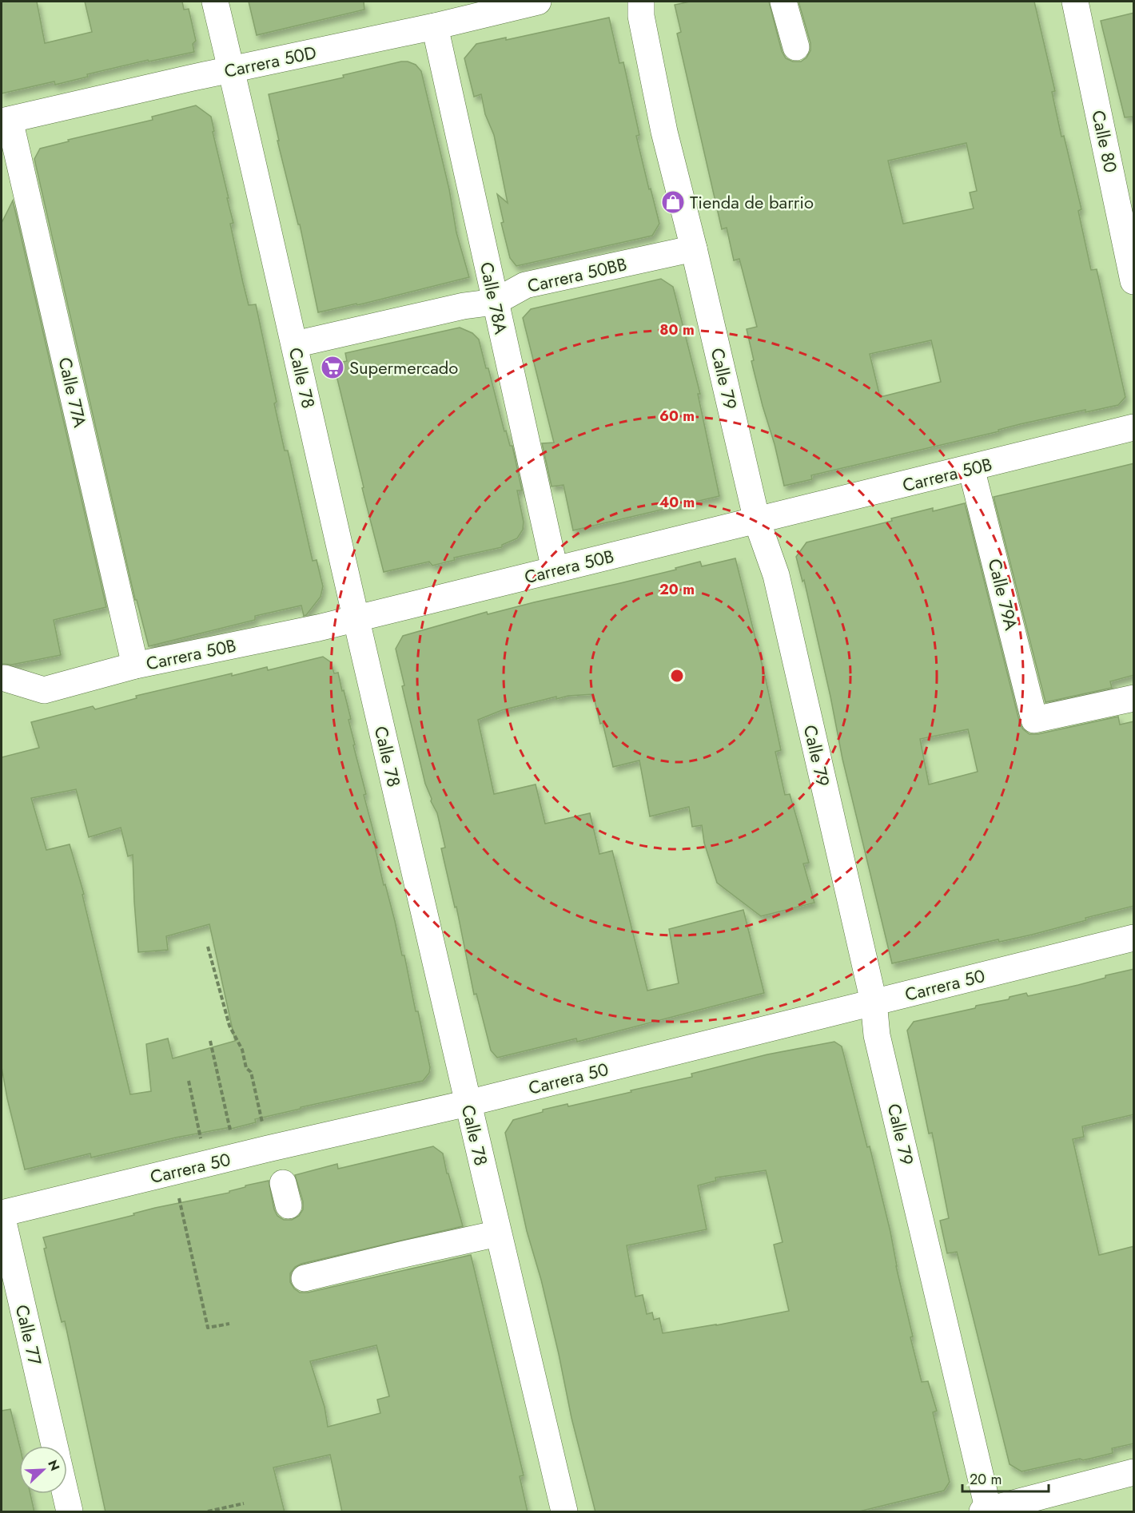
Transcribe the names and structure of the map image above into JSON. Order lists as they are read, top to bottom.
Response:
{
  "streets": {
    "street": [
      "Carrera 50D",
      "Calle 80",
      "Carrera 50BB",
      "Calle 78A",
      "Calle 78",
      "Calle 79",
      "Calle 77A",
      "Carrera 50B",
      "Calle 79A",
      "Carrera 50",
      "Calle 77"
    ]
  },
  "crossings": [
    ["Carrera 50D", "Calle 78A"],
    ["Carrera 50D", "Calle 78"],
    ["Carrera 50D", "Calle 77A"],
    ["Carrera 50BB", "Calle 78A"],
    ["Carrera 50BB", "Calle 78"],
    ["Carrera 50BB", "Calle 79"],
    ["Calle 78A", "Carrera 50B"],
    ["Calle 78", "Carrera 50B"],
    ["Calle 78", "Carrera 50"],
    ["Calle 79", "Carrera 50B"],
    ["Calle 79", "Carrera 50"],
    ["Calle 77A", "Carrera 50B"],
    ["Carrera 50B", "Calle 79A"],
    ["Carrera 50", "Calle 77"]
  ],
  "places": {
    "shop": ["Tienda de barrio"],
    "supermarket": ["Supermercado"]
  },
  "scale_bar": "20 m",
  "north": "top right",
  "rings": [
    "80 m",
    "60 m",
    "40 m",
    "20 m"
  ]
}
